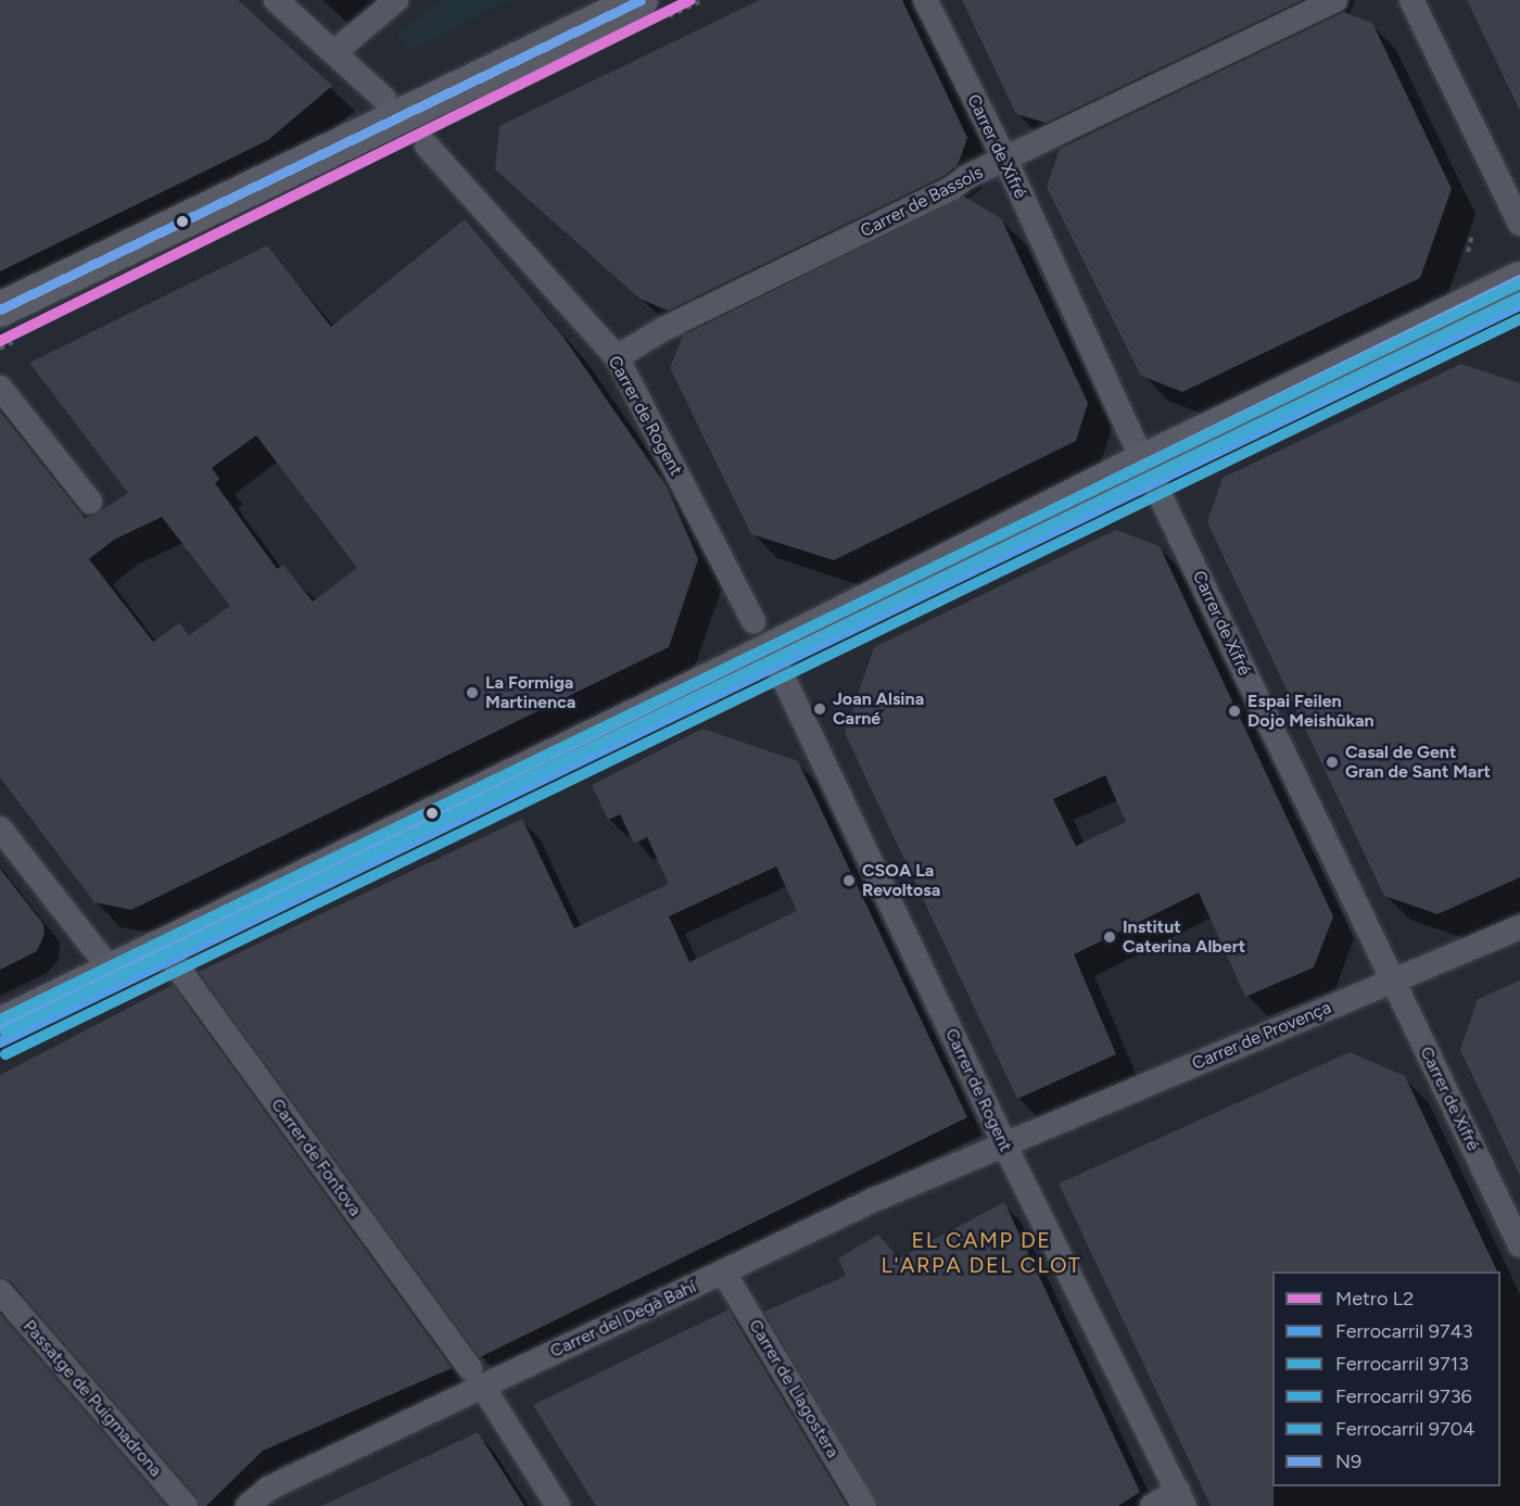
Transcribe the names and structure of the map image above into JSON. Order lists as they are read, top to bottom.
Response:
{
  "streets": {
    "street": [
      "Carrer de Xifré",
      "Carrer de Bassols",
      "Carrer de Rogent",
      "Carrer de Provença",
      "Carrer de Fontova",
      "Carrer del Degà Bahí",
      "Carrer de Llagostera",
      "Passatge de Puigmadrona"
    ]
  },
  "crossings": [
    ["Carrer de Xifré", "Carrer de Bassols"],
    ["Carrer de Xifré", "Carrer de Provença"],
    ["Carrer de Bassols", "Carrer de Rogent"],
    ["Carrer de Rogent", "Carrer de Provença"],
    ["Carrer de Rogent", "Carrer del Degà Bahí"],
    ["Carrer de Provença", "Carrer del Degà Bahí"],
    ["Carrer de Fontova", "Carrer del Degà Bahí"],
    ["Carrer del Degà Bahí", "Carrer de Llagostera"]
  ],
  "districts": ["EL CAMP DE L'ARPA DEL CLOT"],
  "places": [
    "La Formiga Martinenca",
    "Joan Alsina Carné",
    "Espai Feilen Dojo Meishûkan",
    "Casal de Gent Gran de Sant Mart",
    "CSOA La Revoltosa",
    "Institut Caterina Albert"
  ],
  "lines": [
    "metro line L2",
    "transit line N9",
    "rail line 9736",
    "rail line 9704",
    "rail line 9743",
    "rail line 9713"
  ],
  "legend": [
    "Metro L2",
    "Ferrocarril 9743",
    "Ferrocarril 9713",
    "Ferrocarril 9736",
    "Ferrocarril 9704",
    "N9"
  ]
}
